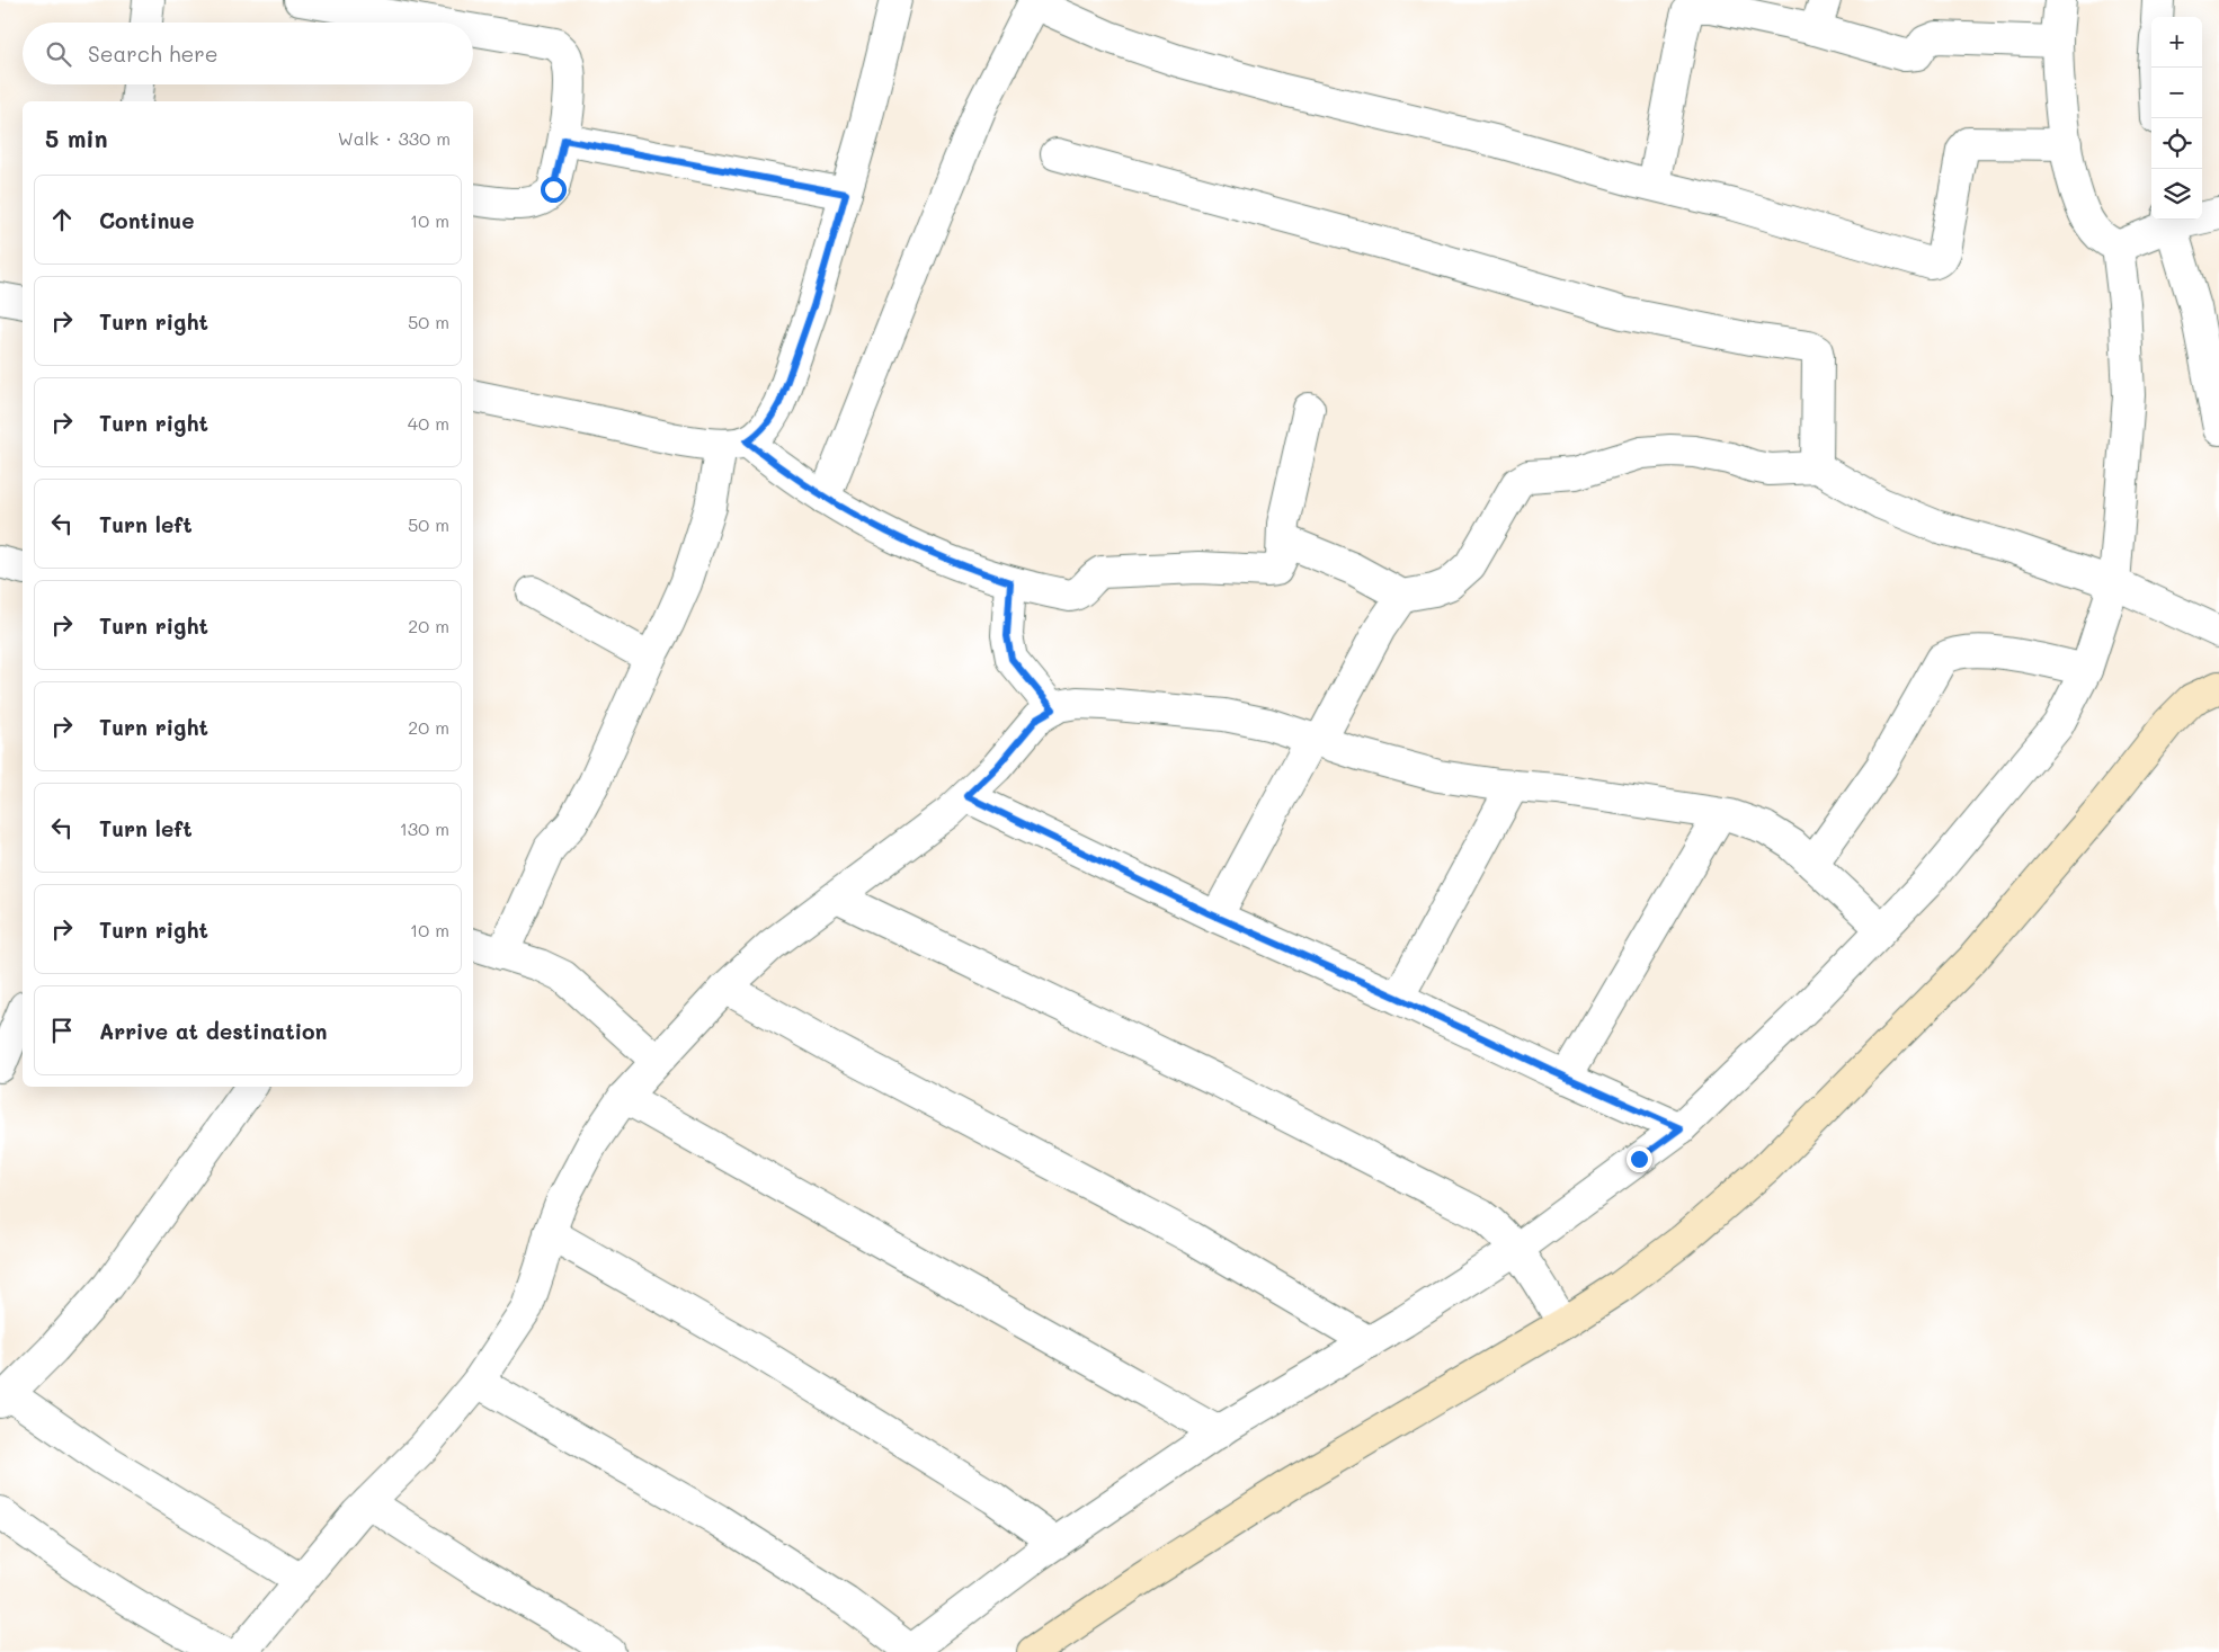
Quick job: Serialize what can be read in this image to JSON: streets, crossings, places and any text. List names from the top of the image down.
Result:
{
  "page": {
    "map_buttons": ["+", "−"],
    "search": "Search here",
    "heading": ["5 min", "Walk · 330 m"],
    "list": [
      ["Continue", "10 m"],
      ["Turn right", "50 m"],
      ["Turn right", "40 m"],
      ["Turn left", "50 m"],
      ["Turn right", "20 m"],
      ["Turn right", "20 m"],
      ["Turn left", "130 m"],
      ["Turn right", "10 m"],
      "Arrive at destination"
    ]
  }
}
